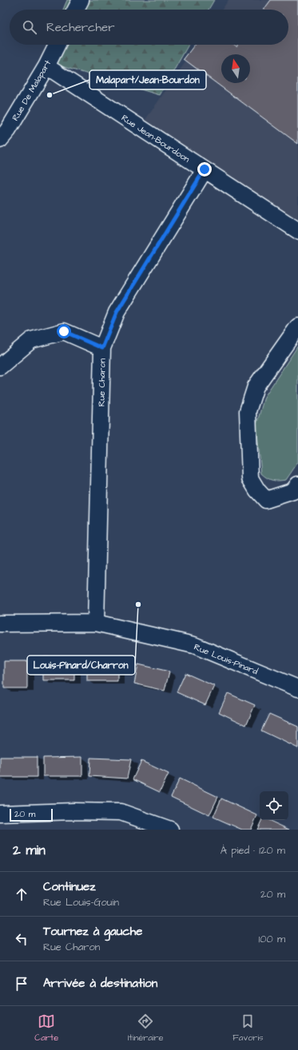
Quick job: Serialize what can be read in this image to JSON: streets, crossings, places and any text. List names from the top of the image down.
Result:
{
  "streets": {
    "street": [
      "Rue De Malapart",
      "Rue Jean-Bourdoon",
      "Rue Charon",
      "Rue Louis-Pinard"
    ]
  },
  "crossings": [
    ["Rue De Malapart", "Rue Jean-Bourdoon"],
    ["Rue Jean-Bourdoon", "Rue Charon"],
    ["Rue Charon", "Rue Louis-Pinard"]
  ],
  "places": ["Malapart/Jean-Bourdon", "Louis-Pinard/Charron"],
  "scale_bar": "20 m",
  "north": "top",
  "page": {
    "search": "Rechercher",
    "scale": "20 m",
    "heading": ["2 min", "À pied · 120 m"],
    "list": [
      ["Continuez", "Rue Louis-Gouin", "20 m"],
      ["Tournez à gauche", "Rue Charon", "100 m"],
      "Arrivée à destination"
    ],
    "nav": ["Carte", "Itinéraire", "Favoris"]
  }
}
